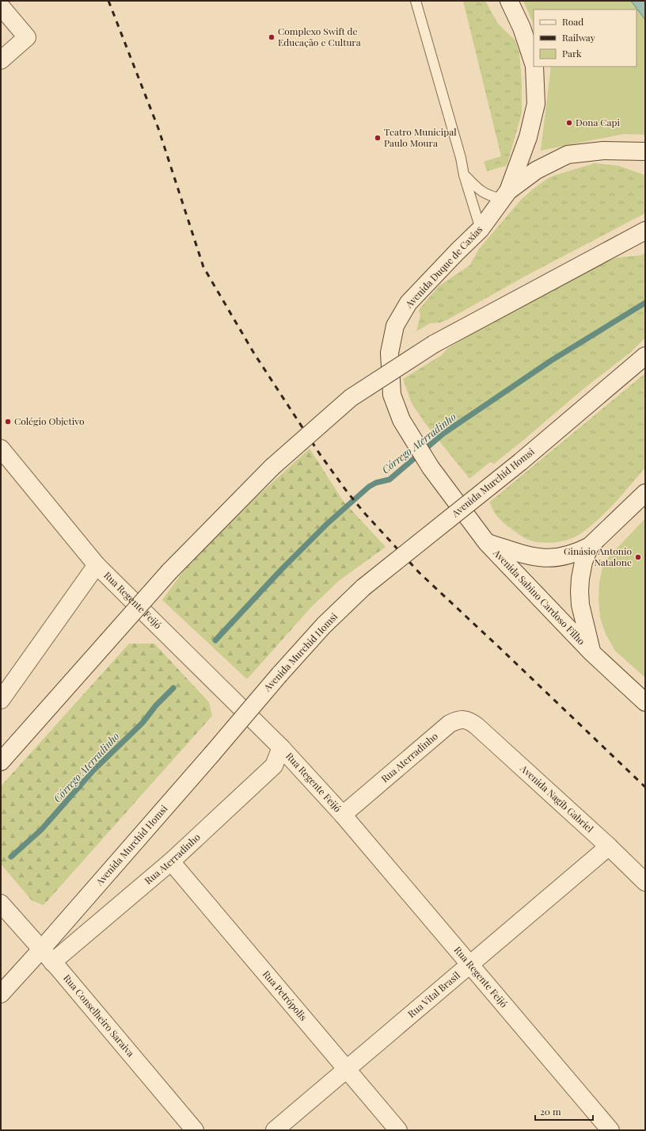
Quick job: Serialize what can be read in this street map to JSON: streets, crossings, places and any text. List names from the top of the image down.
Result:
{
  "streets": {
    "main road": [
      "Avenida Duque de Caxias",
      "Avenida Murchid Homsi",
      "Avenida Sabino Cardoso Filho",
      "Rua Regente Feijó",
      "Rua Aterradinho",
      "Avenida Nagib Gabriel",
      "Rua Vital Brasil",
      "Rua Petrópolis",
      "Rua Conselheiro Saraiva"
    ]
  },
  "crossings": [
    ["Avenida Duque de Caxias", "Avenida Sabino Cardoso Filho"],
    ["Avenida Murchid Homsi", "Rua Conselheiro Saraiva"],
    ["Rua Regente Feijó", "Rua Aterradinho"],
    ["Rua Regente Feijó", "Rua Vital Brasil"],
    ["Rua Aterradinho", "Avenida Nagib Gabriel"],
    ["Rua Aterradinho", "Rua Petrópolis"],
    ["Rua Aterradinho", "Rua Conselheiro Saraiva"],
    ["Avenida Nagib Gabriel", "Rua Vital Brasil"],
    ["Rua Vital Brasil", "Rua Petrópolis"]
  ],
  "water": ["Córrego Aterradinho"],
  "places": [
    "Complexo Swift de Educação e Cultura",
    "Dona Capi",
    "Teatro Municipal Paulo Moura",
    "Colégio Objetivo",
    "Ginásio Antonio Natalone"
  ],
  "legend": ["Road", "Railway", "Park"],
  "scale_bar": "20 m"
}
